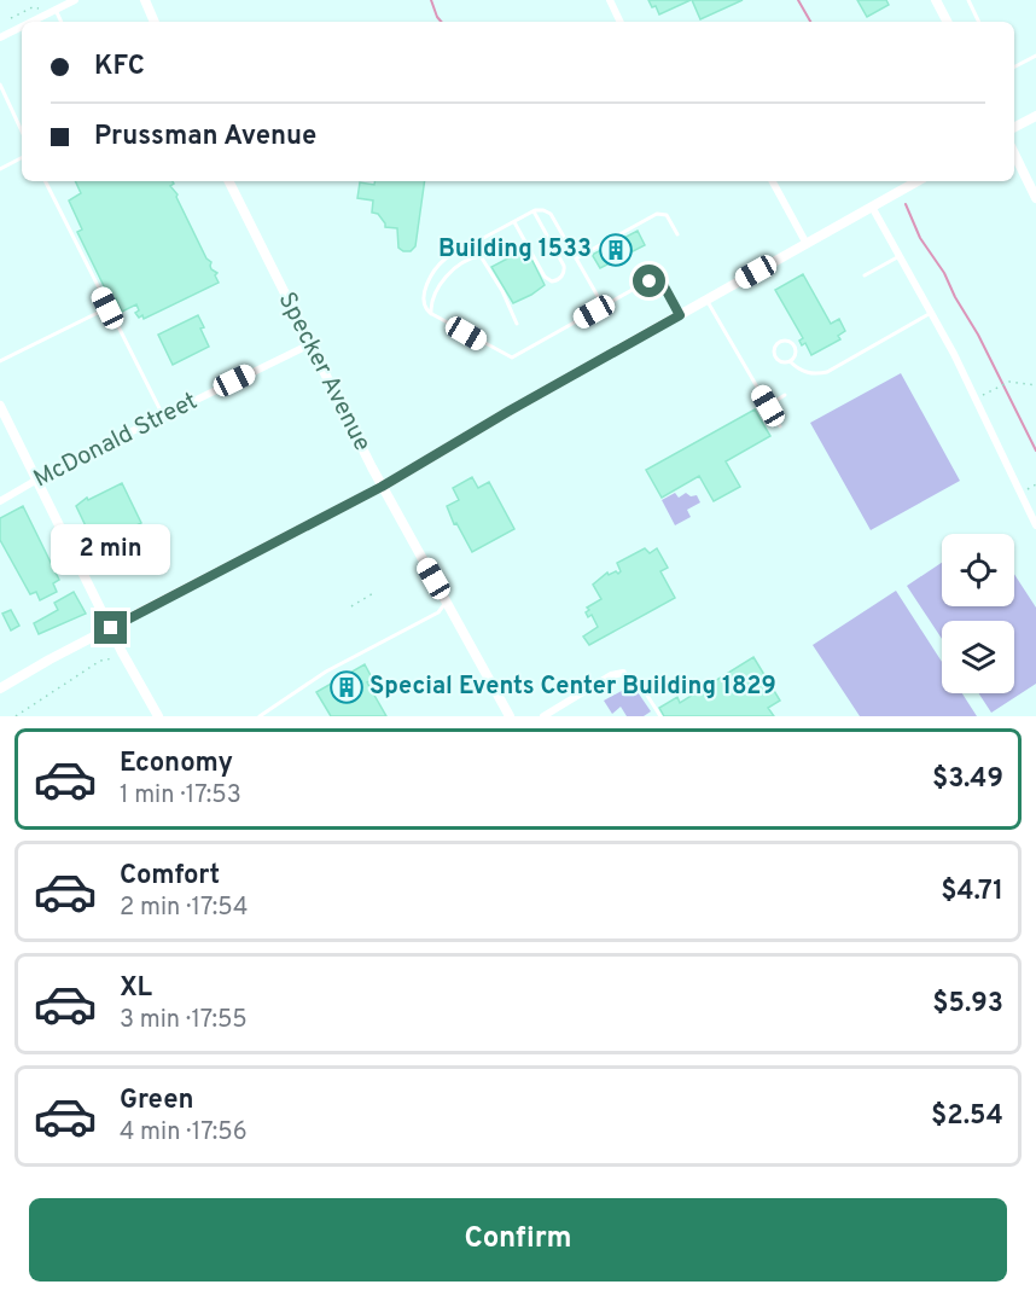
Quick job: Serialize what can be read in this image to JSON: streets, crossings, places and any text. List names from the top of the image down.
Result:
{
  "streets": {
    "street": ["Specker Avenue", "McDonald Street"]
  },
  "crossings": [
    ["Specker Avenue", "McDonald Street"]
  ],
  "places": {
    "building": ["Building 1533", "Special Events Center Building 1829"]
  },
  "page": {
    "banner": ["KFC", "Prussman Avenue"],
    "bubble": "2 min",
    "list": [
      {
        "name": "Economy",
        "note": "1 min · 17:53",
        "value": "$3.49"
      },
      {
        "name": "Comfort",
        "note": "2 min · 17:54",
        "value": "$4.71"
      },
      {
        "name": "XL",
        "note": "3 min · 17:55",
        "value": "$5.93"
      },
      {
        "name": "Green",
        "note": "4 min · 17:56",
        "value": "$2.54"
      }
    ],
    "buttons": "Confirm"
  }
}
